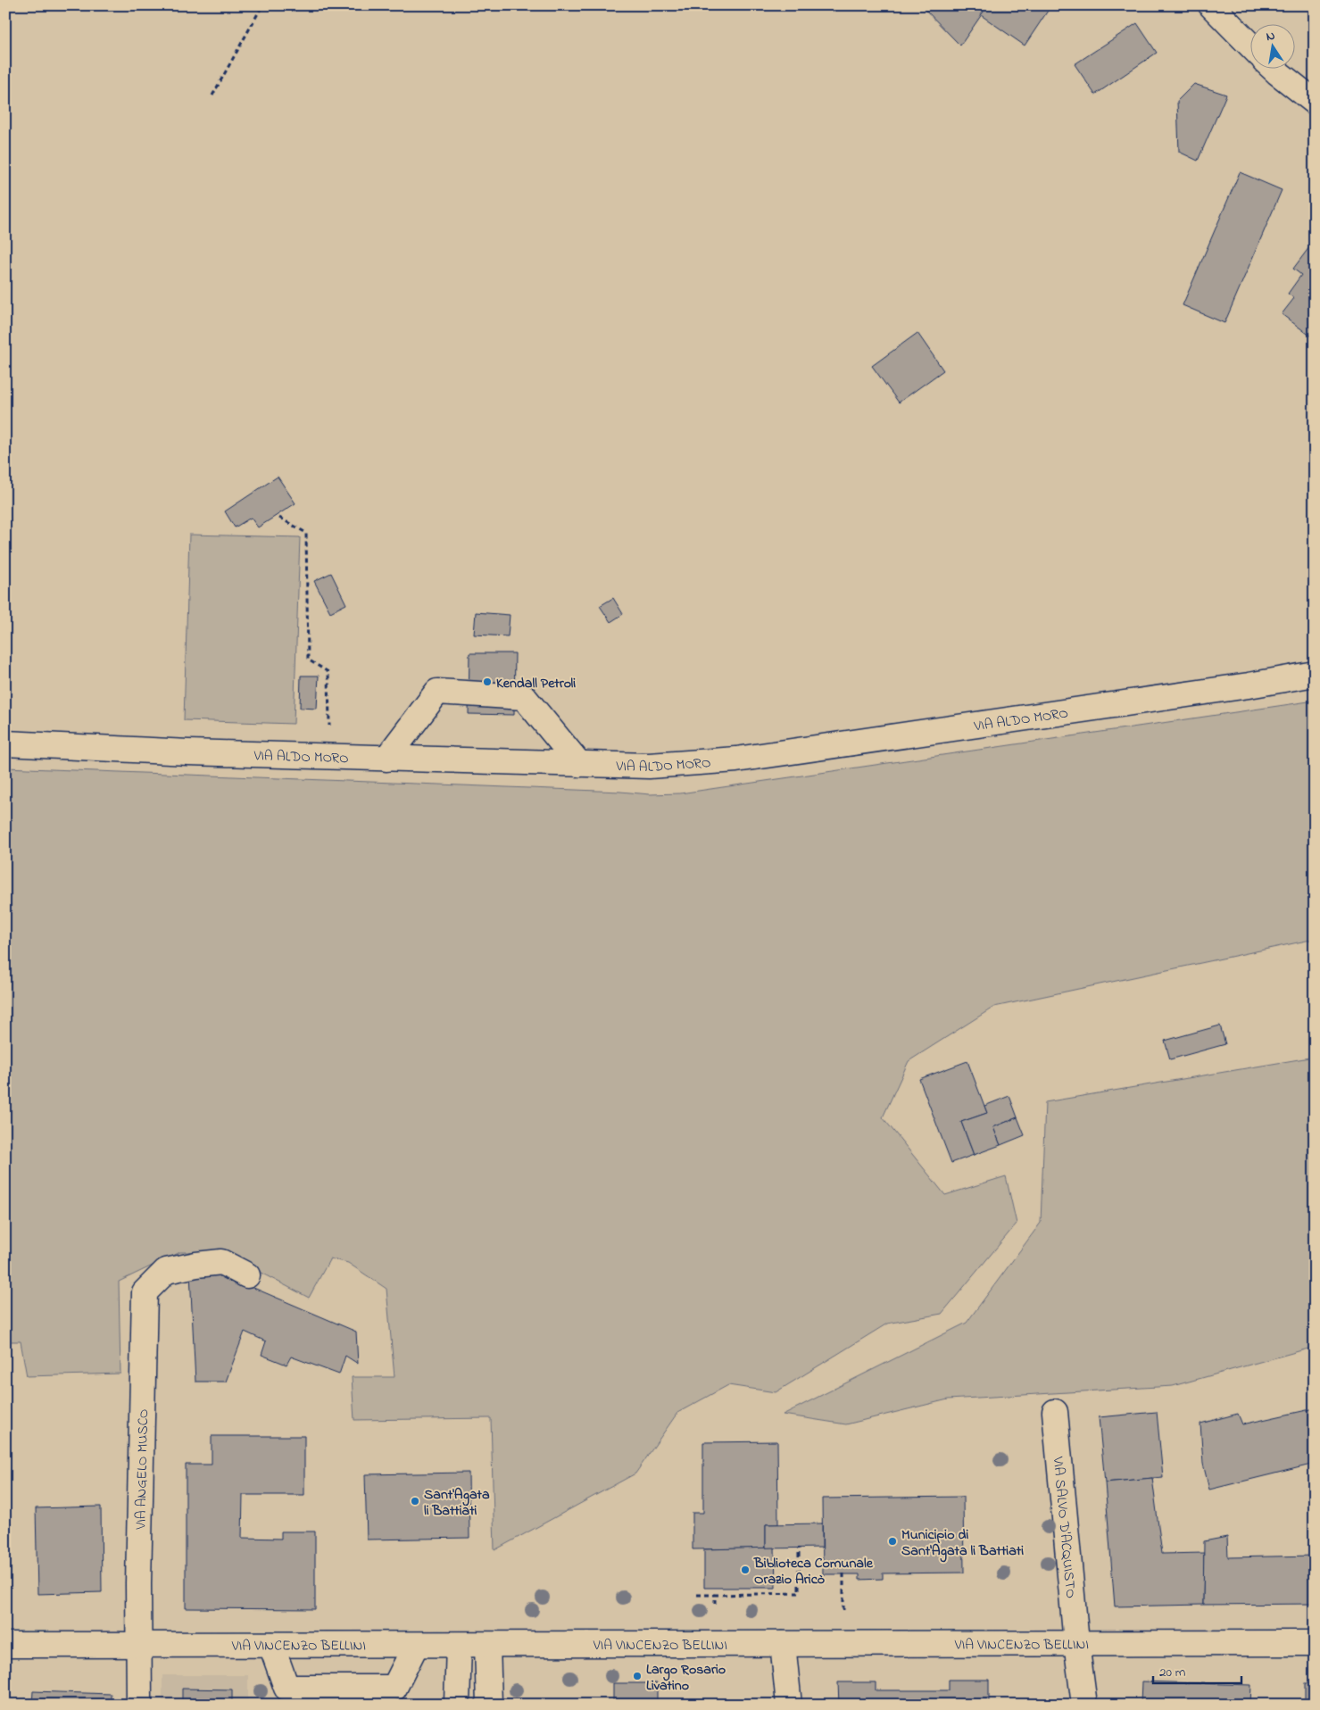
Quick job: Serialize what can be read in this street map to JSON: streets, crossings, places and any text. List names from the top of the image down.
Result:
{
  "streets": {
    "main road": [
      "VIA ALDO MORO",
      "VIA ANGELO MUSCO",
      "VIA SALVO D'ACQUISTO",
      "VIA VINCENZO BELLINI"
    ]
  },
  "crossings": [
    ["VIA ANGELO MUSCO", "VIA VINCENZO BELLINI"],
    ["VIA SALVO D'ACQUISTO", "VIA VINCENZO BELLINI"]
  ],
  "places": [
    "Kendall Petroli",
    "Sant'Agata li Battiati",
    "Municipio di Sant'Agata li Battiati",
    "Biblioteca Comunale Orazio Aricò",
    "Largo Rosario Livatino"
  ],
  "scale_bar": "20 m",
  "north": "top"
}
